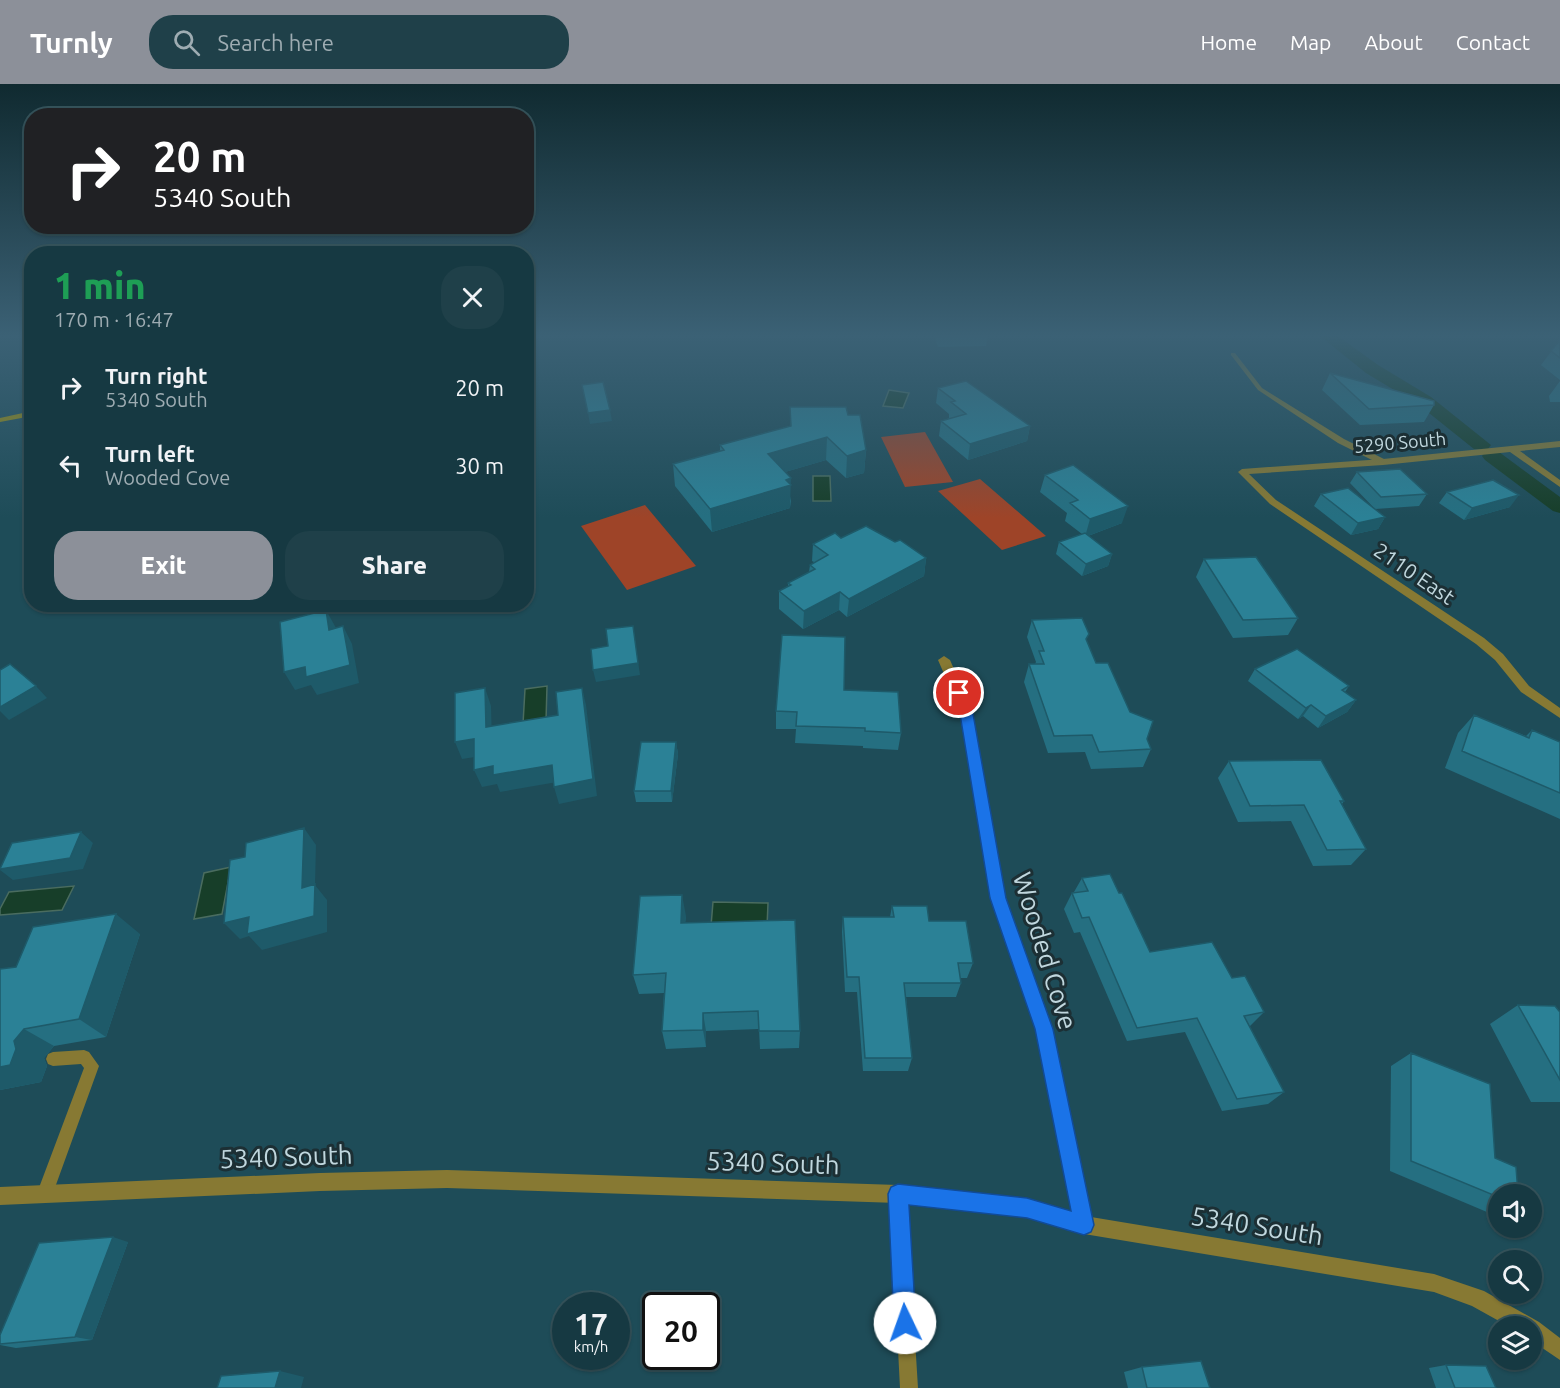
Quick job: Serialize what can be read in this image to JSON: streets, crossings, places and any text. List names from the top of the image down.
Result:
{
  "streets": {
    "street": [
      "5290 South",
      "2110 East",
      "Wooded Cove",
      "5340 South"
    ]
  },
  "crossings": [
    ["5290 South", "2110 East"],
    ["Wooded Cove", "5340 South"]
  ],
  "page": {
    "header": "Turnly",
    "search": "Search here",
    "nav": [
      "Home",
      "Map",
      "About",
      "Contact"
    ],
    "turn": ["20 m", "5340 South"],
    "heading": ["1 min", "170 m · 16:47"],
    "list": [
      {
        "name": "Turn right",
        "note": "5340 South",
        "value": "20 m"
      },
      {
        "name": "Turn left",
        "note": "Wooded Cove",
        "value": "30 m"
      }
    ],
    "buttons": ["Exit", "Share"],
    "speed": "17 km/h",
    "limit": "20"
  }
}
